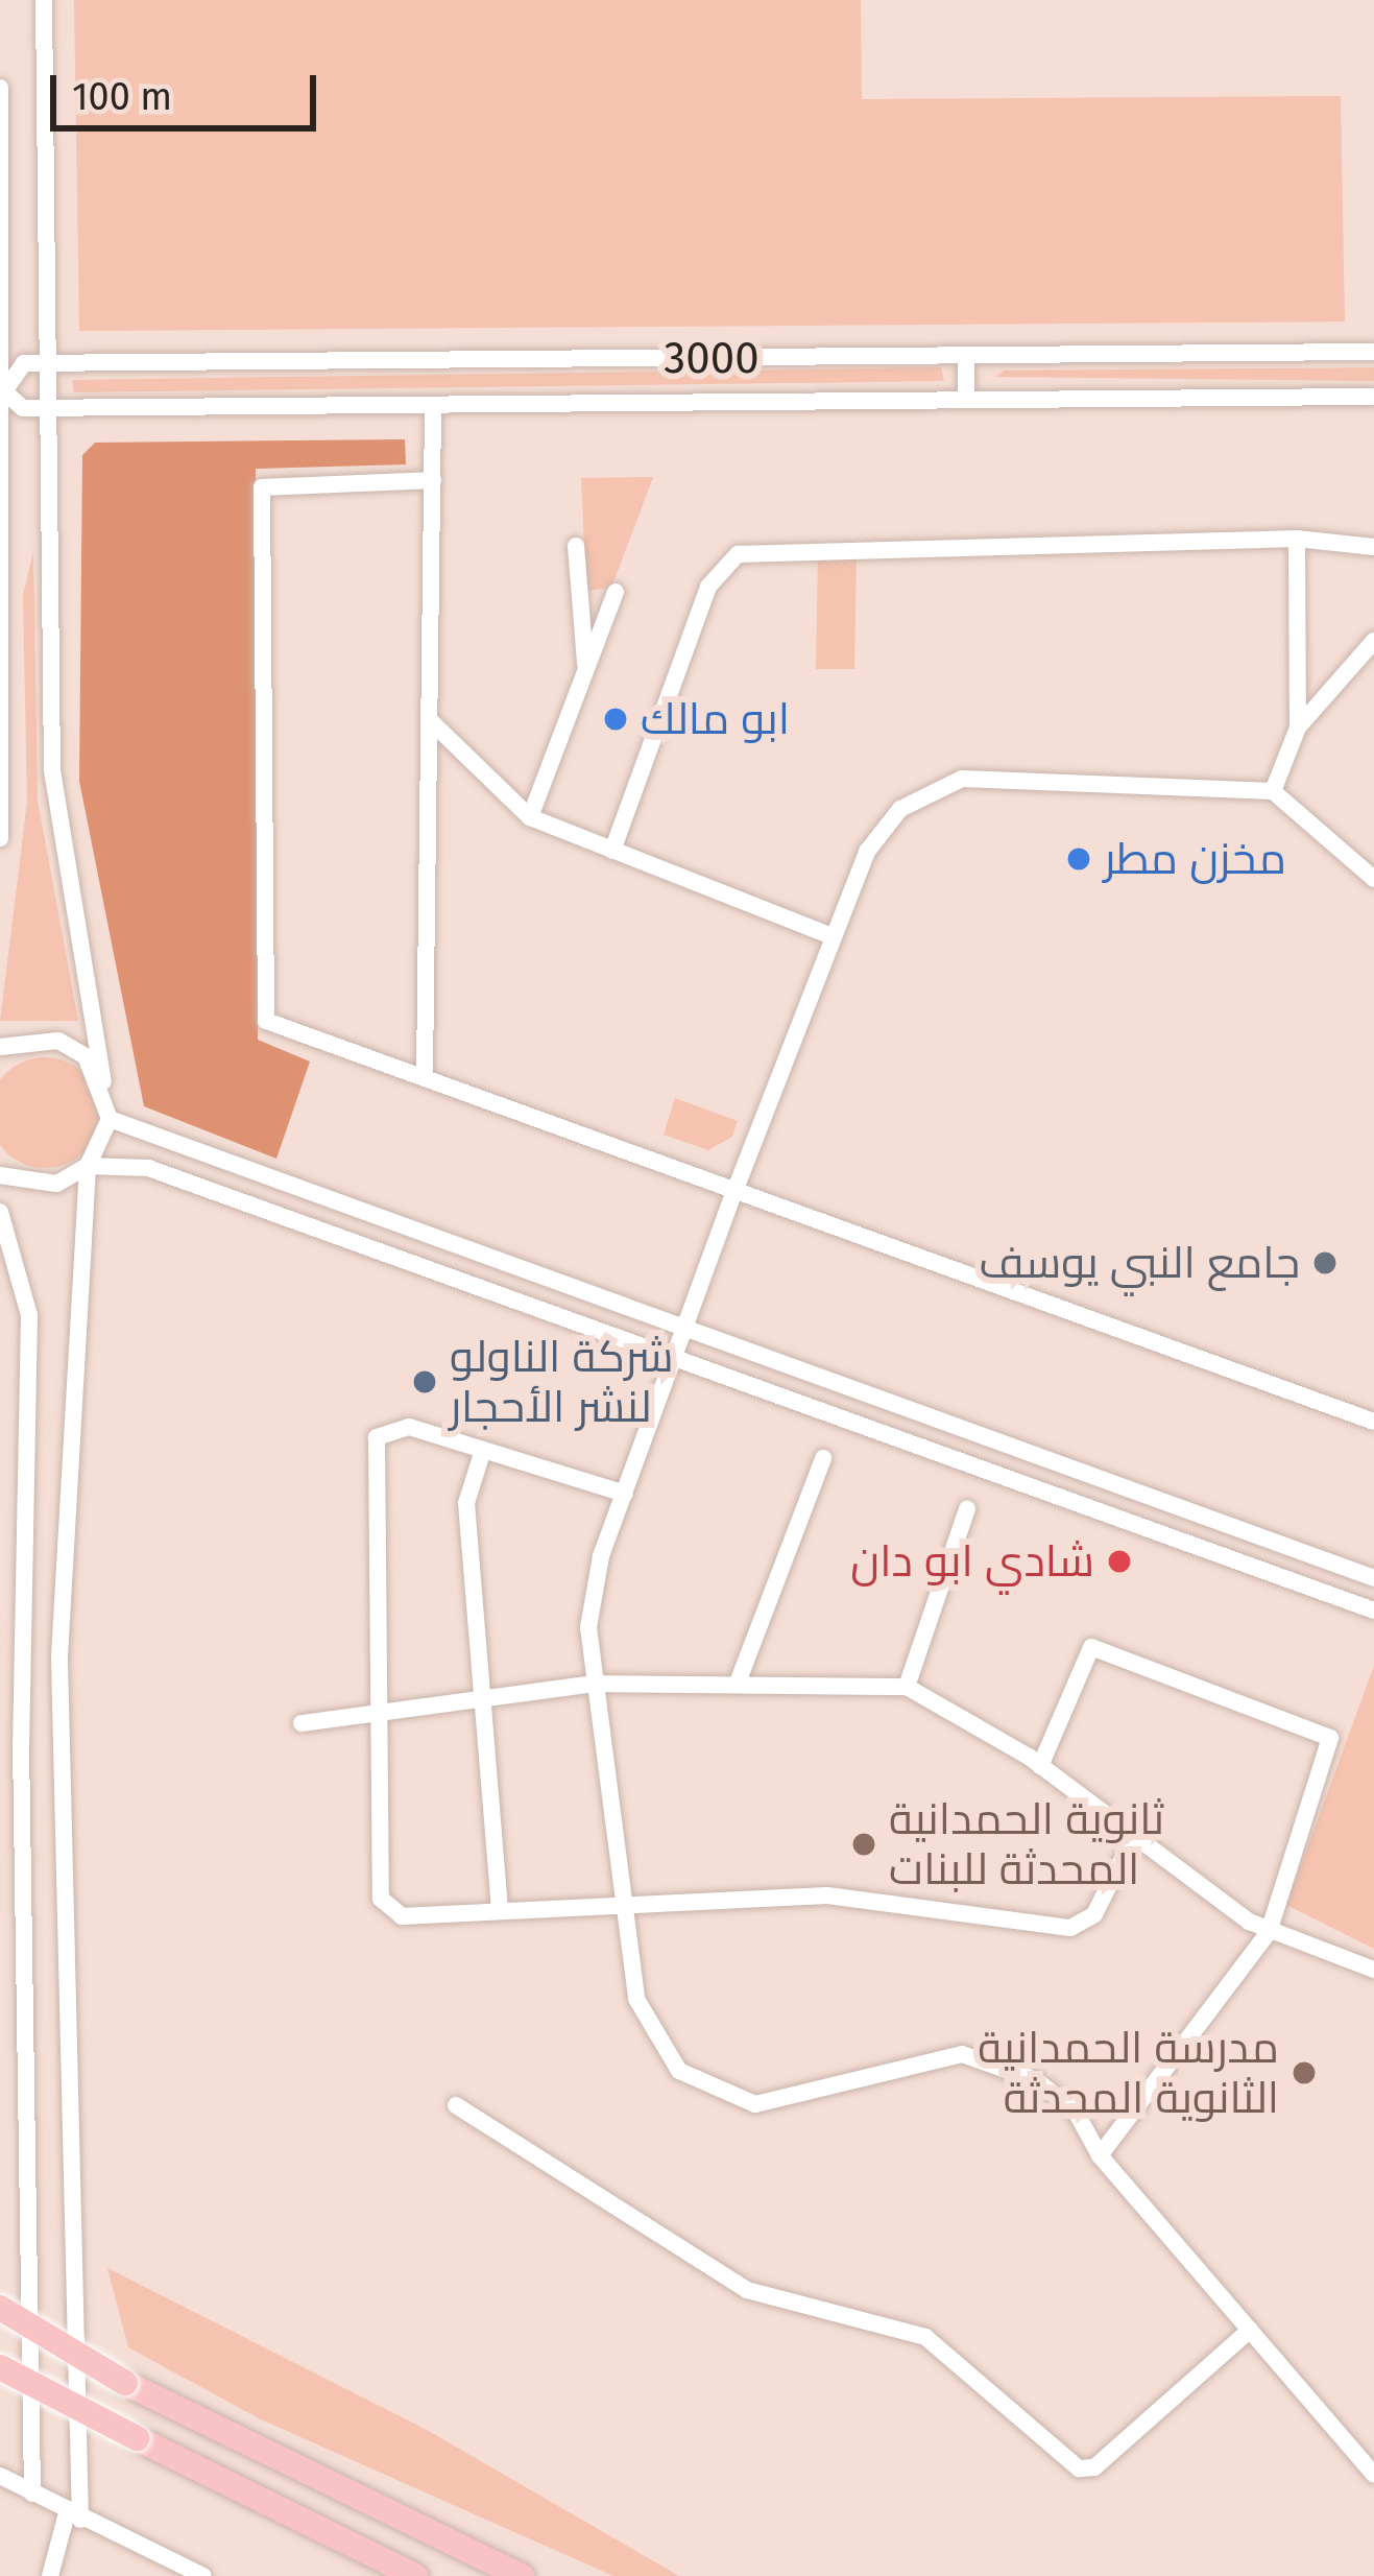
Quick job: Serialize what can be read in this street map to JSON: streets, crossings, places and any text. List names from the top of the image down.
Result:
{
  "streets": {
    "street": ["3000"]
  },
  "places": [
    "ابو مالك",
    "مخزن مطر",
    "جامع النبي يوسف",
    "شركة الناولو لنشر الأحجار",
    "شادي ابو دان",
    "ثانوية الحمدانية المحدثة للبنات",
    "مدرسة الحمدانية الثانوية المحدثة"
  ],
  "scale_bar": "100 m"
}
